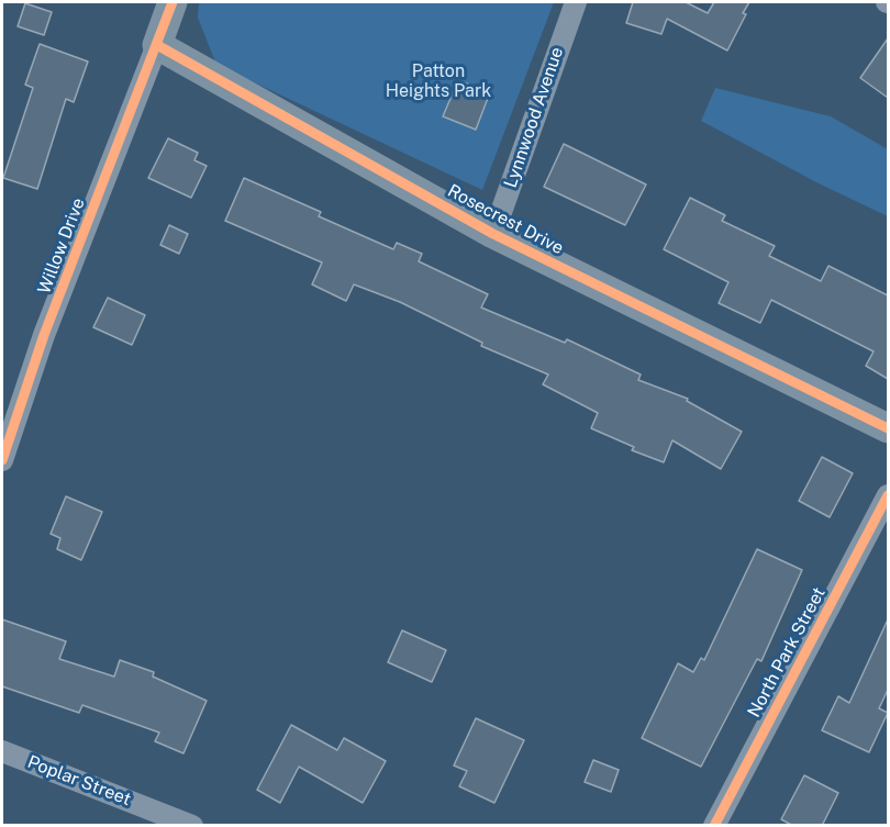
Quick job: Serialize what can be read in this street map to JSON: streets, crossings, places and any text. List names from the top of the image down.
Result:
{
  "streets": {
    "street": [
      "Lynnwood Avenue",
      "Rosecrest Drive",
      "Willow Drive",
      "North Park Street",
      "Poplar Street"
    ]
  },
  "crossings": [
    ["Lynnwood Avenue", "Rosecrest Drive"],
    ["Rosecrest Drive", "Willow Drive"]
  ],
  "parks": ["Patton Heights Park"]
}
